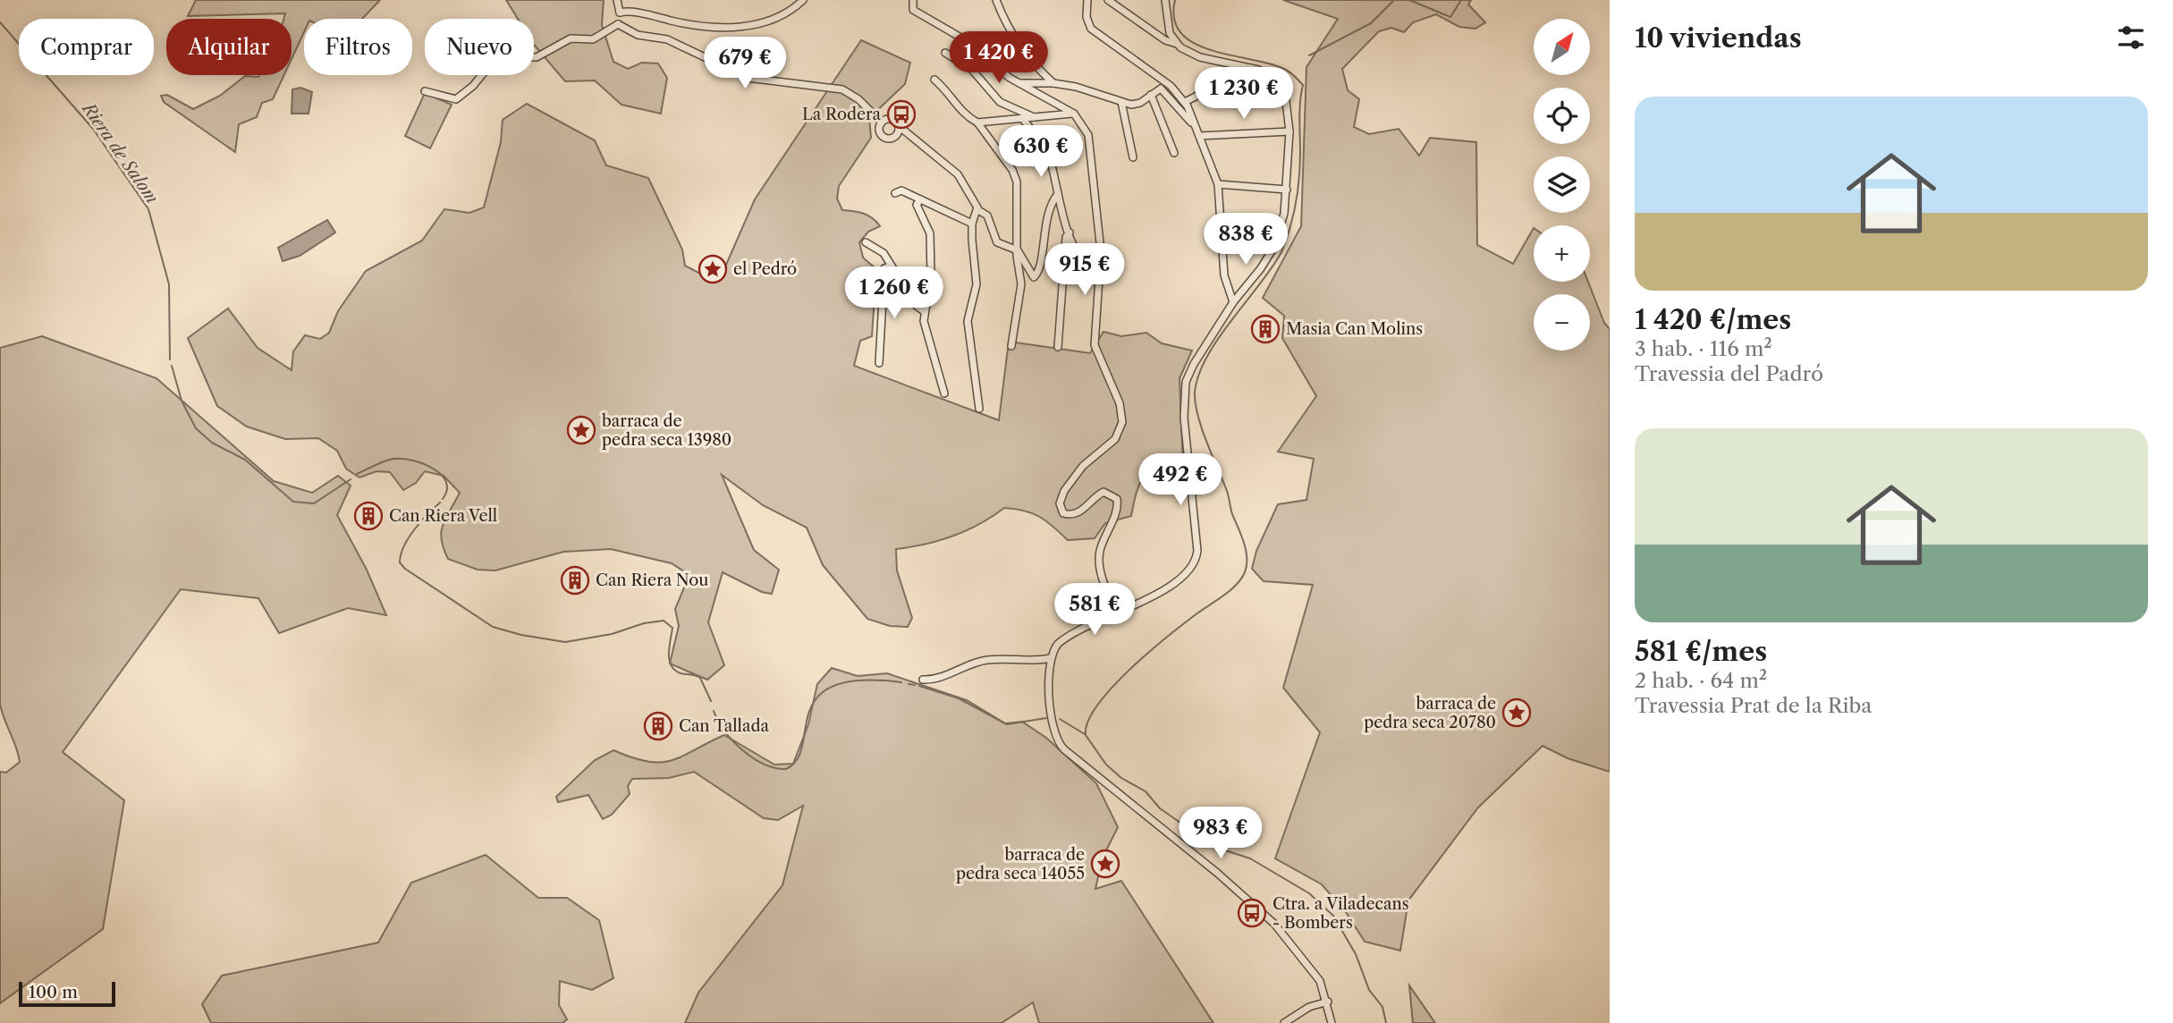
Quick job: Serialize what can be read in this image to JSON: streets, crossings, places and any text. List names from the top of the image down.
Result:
{
  "water": ["Riera de Salom"],
  "places": {
    "bus stop": ["La Rodera", "Ctra. a Viladecans - Bombers"],
    "place": [
      "el Pedró",
      "barraca de pedra seca 13980",
      "barraca de pedra seca 20780",
      "barraca de pedra seca 14055"
    ],
    "building": [
      "Masia Can Molins",
      "Can Riera Vell",
      "Can Riera Nou",
      "Can Tallada"
    ]
  },
  "scale_bar": "100 m",
  "north": "top right",
  "page": {
    "heading": "10 viviendas",
    "map_buttons": ["+", "−"],
    "chip": [
      "Comprar",
      "Alquilar",
      "Filtros",
      "Nuevo"
    ],
    "price": [
      "1 420 €",
      "679 €",
      "1 230 €",
      "630 €",
      "838 €",
      "915 €",
      "1 260 €",
      "492 €",
      "581 €",
      "983 €"
    ],
    "list": [
      {
        "name": "1 420 €/mes",
        "note": "3 hab. · 116 m² · Travessia del Padró"
      },
      {
        "name": "581 €/mes",
        "note": "2 hab. · 64 m² · Travessia Prat de la Riba"
      }
    ],
    "scale": "100 m"
  }
}
